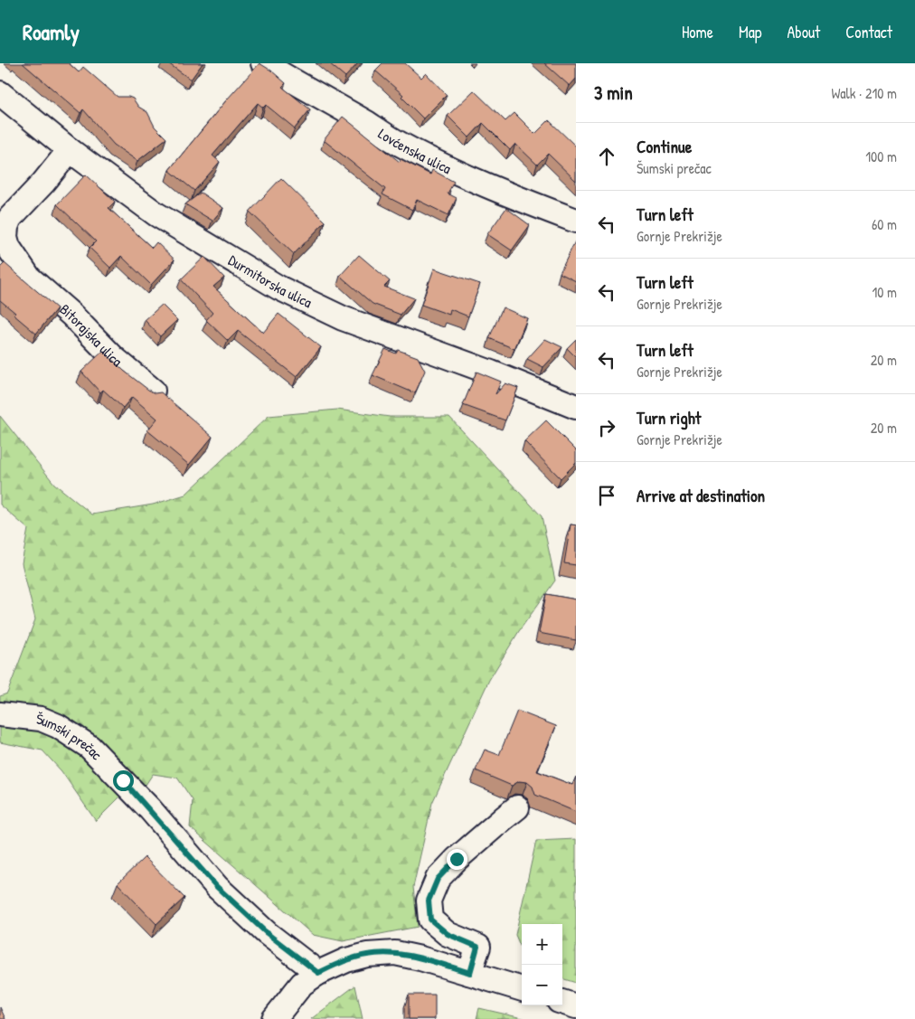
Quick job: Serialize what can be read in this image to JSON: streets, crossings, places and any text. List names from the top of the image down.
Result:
{
  "streets": {
    "street": [
      "Lovćenska ulica",
      "Durmitorska ulica",
      "Bitorajska ulica",
      "Šumski prečac"
    ]
  },
  "crossings": [
    ["Durmitorska ulica", "Bitorajska ulica"]
  ],
  "page": {
    "header": "Roamly",
    "nav": [
      "Home",
      "Map",
      "About",
      "Contact"
    ],
    "heading": ["3 min", "Walk · 210 m"],
    "list": [
      ["Continue", "Šumski prečac", "100 m"],
      ["Turn left", "Gornje Prekrižje", "60 m"],
      ["Turn left", "Gornje Prekrižje", "10 m"],
      ["Turn left", "Gornje Prekrižje", "20 m"],
      ["Turn right", "Gornje Prekrižje", "20 m"],
      "Arrive at destination"
    ],
    "map_buttons": ["+", "−"]
  }
}
